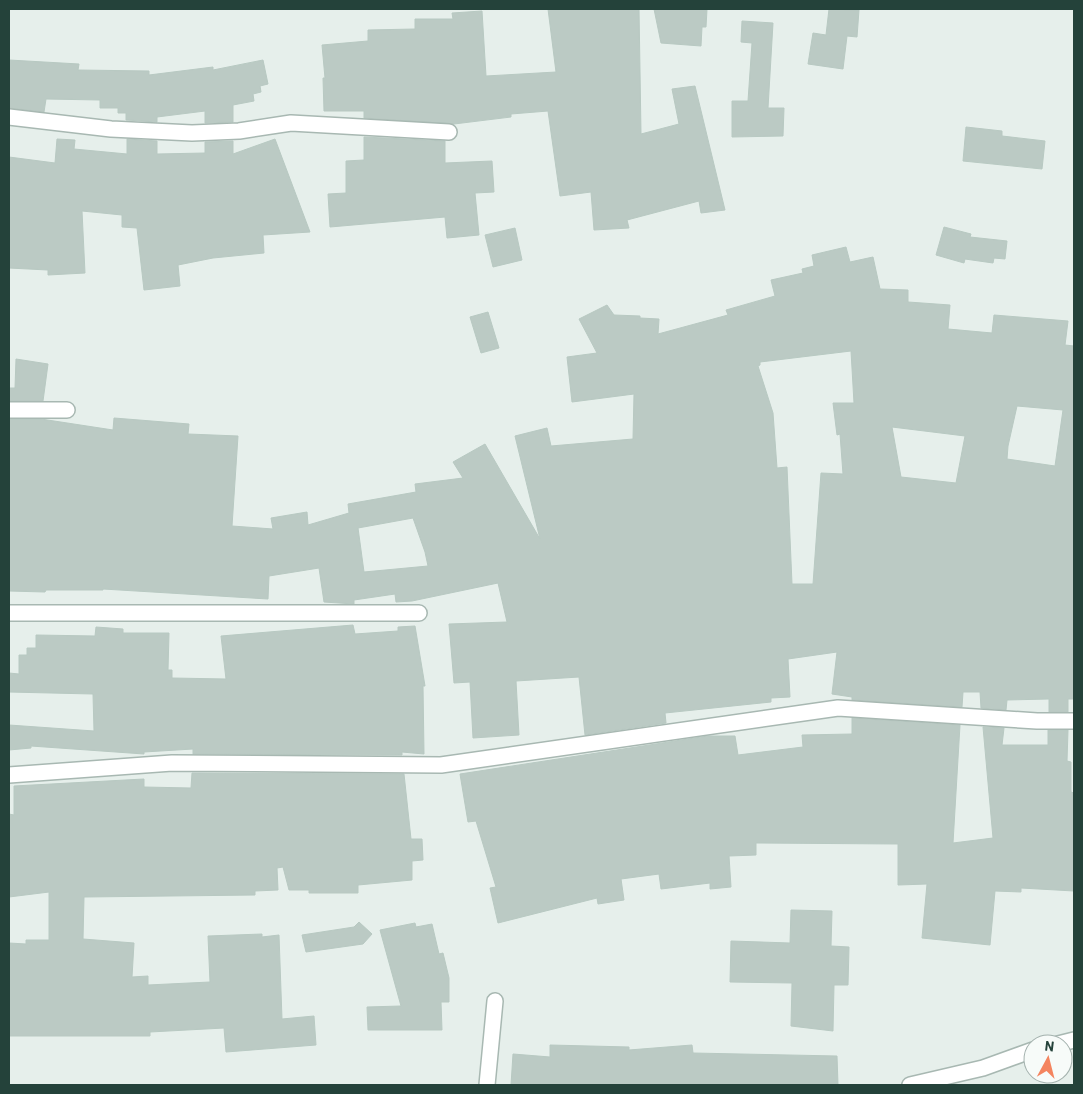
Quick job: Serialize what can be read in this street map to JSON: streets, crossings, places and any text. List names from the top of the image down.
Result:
{
  "north": "top"
}
